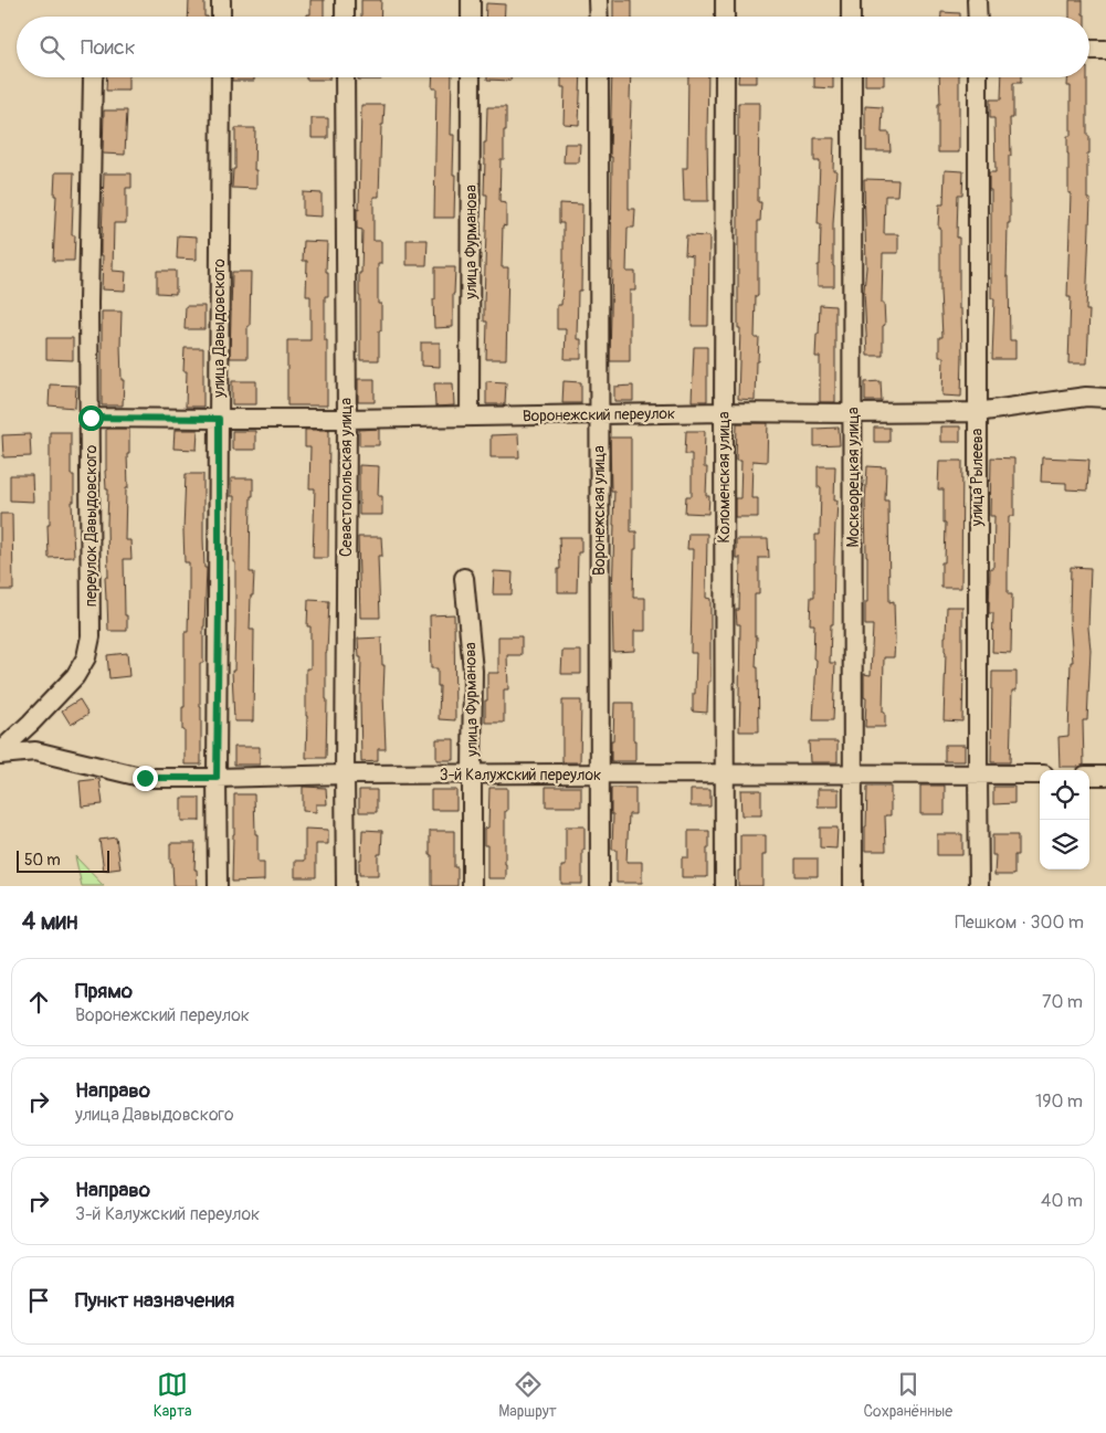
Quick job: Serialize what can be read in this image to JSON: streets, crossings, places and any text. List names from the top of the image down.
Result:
{
  "streets": {
    "street": [
      "улица Фурманова",
      "улица Давыдовского",
      "Воронежский переулок",
      "Севастопольская улица",
      "Коломенская улица",
      "Москворецкая улица",
      "улица Рылеева",
      "Воронежская улица",
      "переулок Давыдовского",
      "3-й Калужский переулок"
    ]
  },
  "crossings": [
    ["улица Фурманова", "Воронежский переулок"],
    ["улица Фурманова", "3-й Калужский переулок"],
    ["улица Давыдовского", "Воронежский переулок"],
    ["улица Давыдовского", "3-й Калужский переулок"],
    ["Воронежский переулок", "Севастопольская улица"],
    ["Воронежский переулок", "Коломенская улица"],
    ["Воронежский переулок", "Москворецкая улица"],
    ["Воронежский переулок", "улица Рылеева"],
    ["Воронежский переулок", "Воронежская улица"],
    ["Воронежский переулок", "переулок Давыдовского"],
    ["Севастопольская улица", "3-й Калужский переулок"],
    ["Коломенская улица", "3-й Калужский переулок"],
    ["Москворецкая улица", "3-й Калужский переулок"],
    ["улица Рылеева", "3-й Калужский переулок"],
    ["Воронежская улица", "3-й Калужский переулок"],
    ["переулок Давыдовского", "3-й Калужский переулок"]
  ],
  "scale_bar": "50 m",
  "page": {
    "search": "Поиск",
    "scale": "50 m",
    "heading": ["4 мин", "Пешком · 300 m"],
    "list": [
      ["Прямо", "Воронежский переулок", "70 m"],
      ["Направо", "улица Давыдовского", "190 m"],
      ["Направо", "3-й Калужский переулок", "40 m"],
      "Пункт назначения"
    ],
    "nav": ["Карта", "Маршрут", "Сохранённые"]
  }
}
